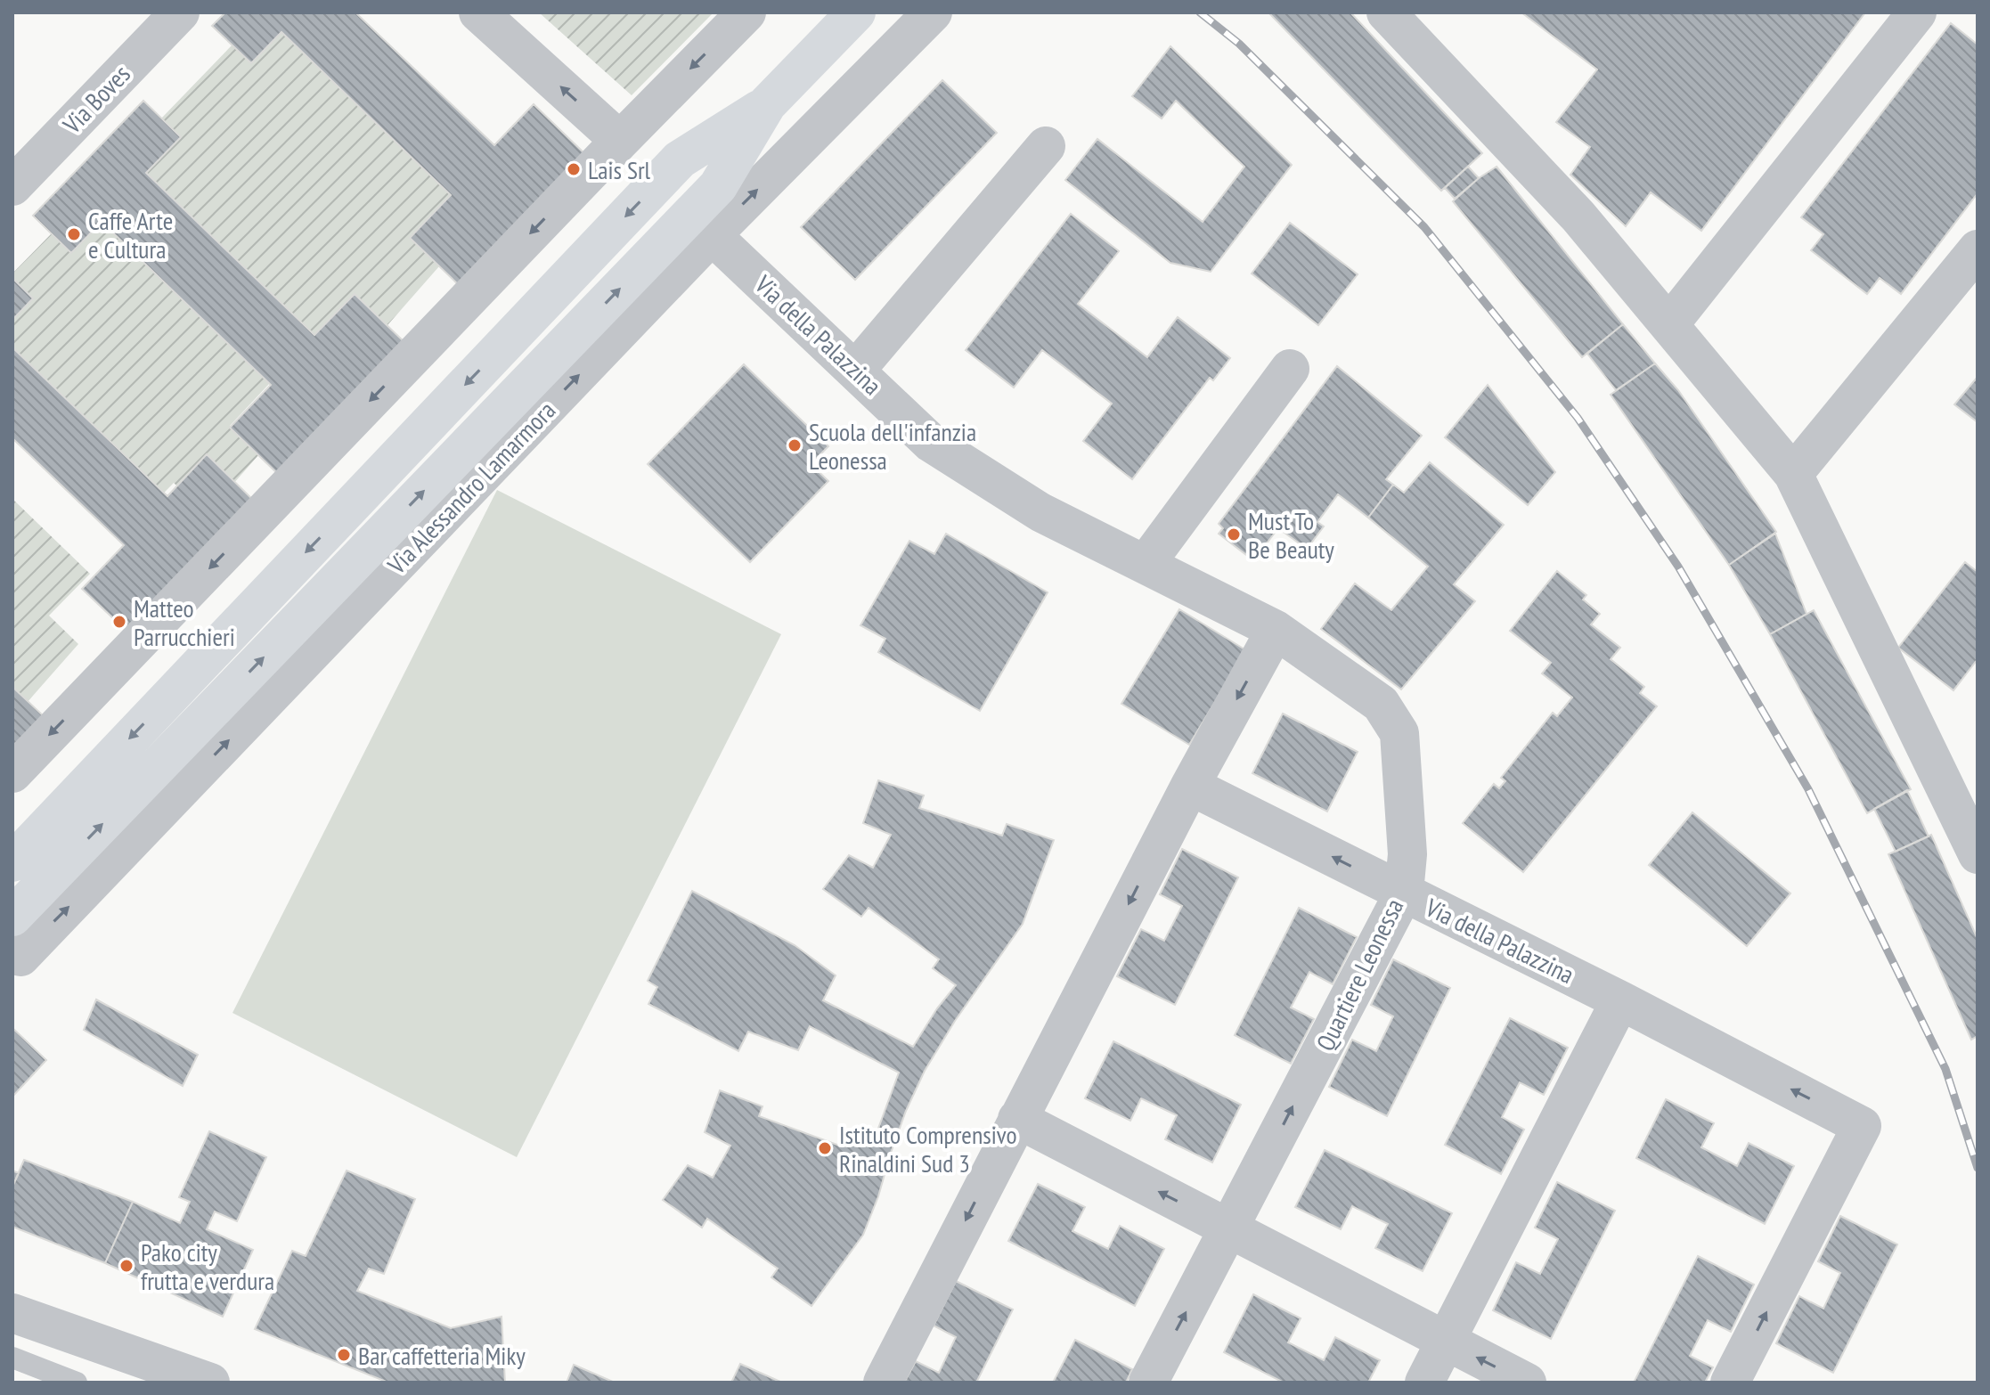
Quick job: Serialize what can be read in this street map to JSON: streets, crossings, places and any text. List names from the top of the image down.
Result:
{
  "streets": {
    "main road": ["Via Alessandro Lamarmora"],
    "street": ["Via Boves", "Via della Palazzina", "Quartiere Leonessa"]
  },
  "crossings": [
    ["Via della Palazzina", "Via Alessandro Lamarmora"],
    ["Via della Palazzina", "Quartiere Leonessa"]
  ],
  "places": [
    "Lais Srl",
    "Caffe Arte e Cultura",
    "Scuola dell'infanzia Leonessa",
    "Must To Be Beauty",
    "Matteo Parrucchieri",
    "Istituto Comprensivo Rinaldini Sud 3",
    "Pako city frutta e verdura",
    "Bar caffetteria Miky"
  ]
}
